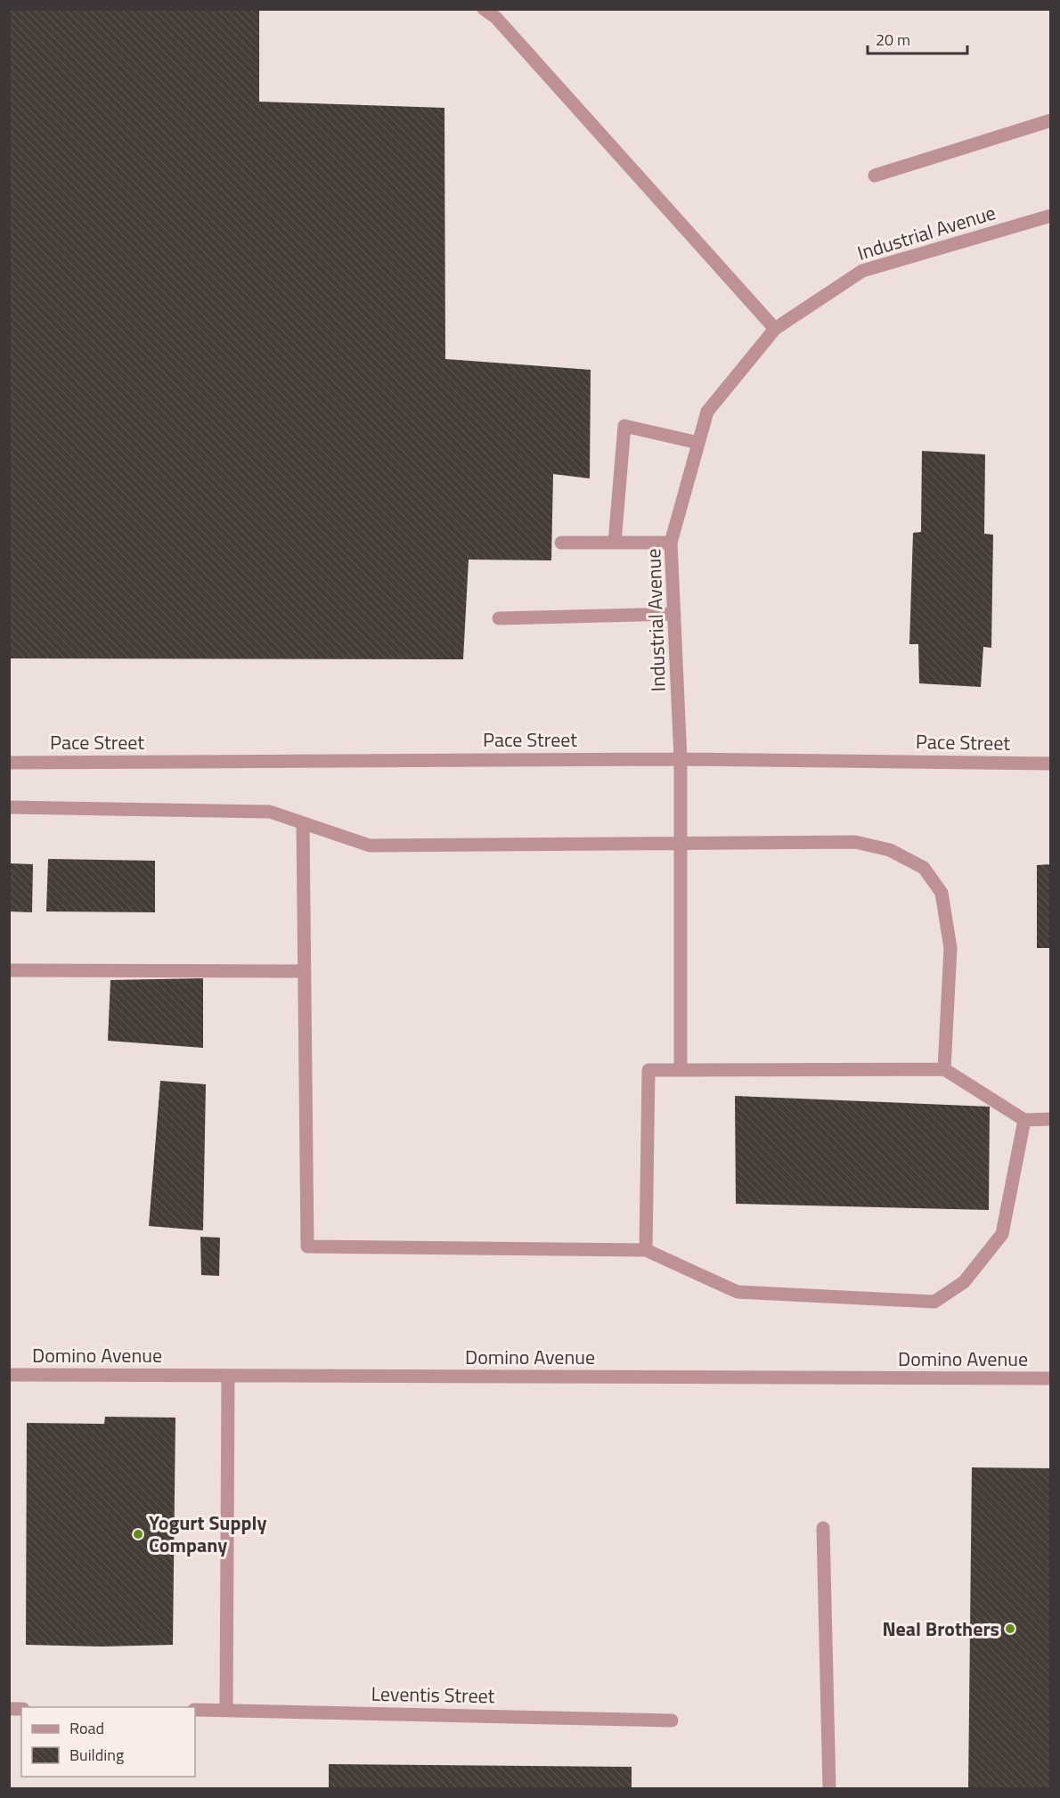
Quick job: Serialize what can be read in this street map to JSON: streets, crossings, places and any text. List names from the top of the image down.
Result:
{
  "streets": {
    "street": [
      "Industrial Avenue",
      "Pace Street",
      "Domino Avenue",
      "Leventis Street"
    ]
  },
  "crossings": [
    ["Industrial Avenue", "Pace Street"]
  ],
  "places": ["Yogurt Supply Company", "Neal Brothers"],
  "legend": ["Road", "Building"],
  "scale_bar": "20 m"
}
